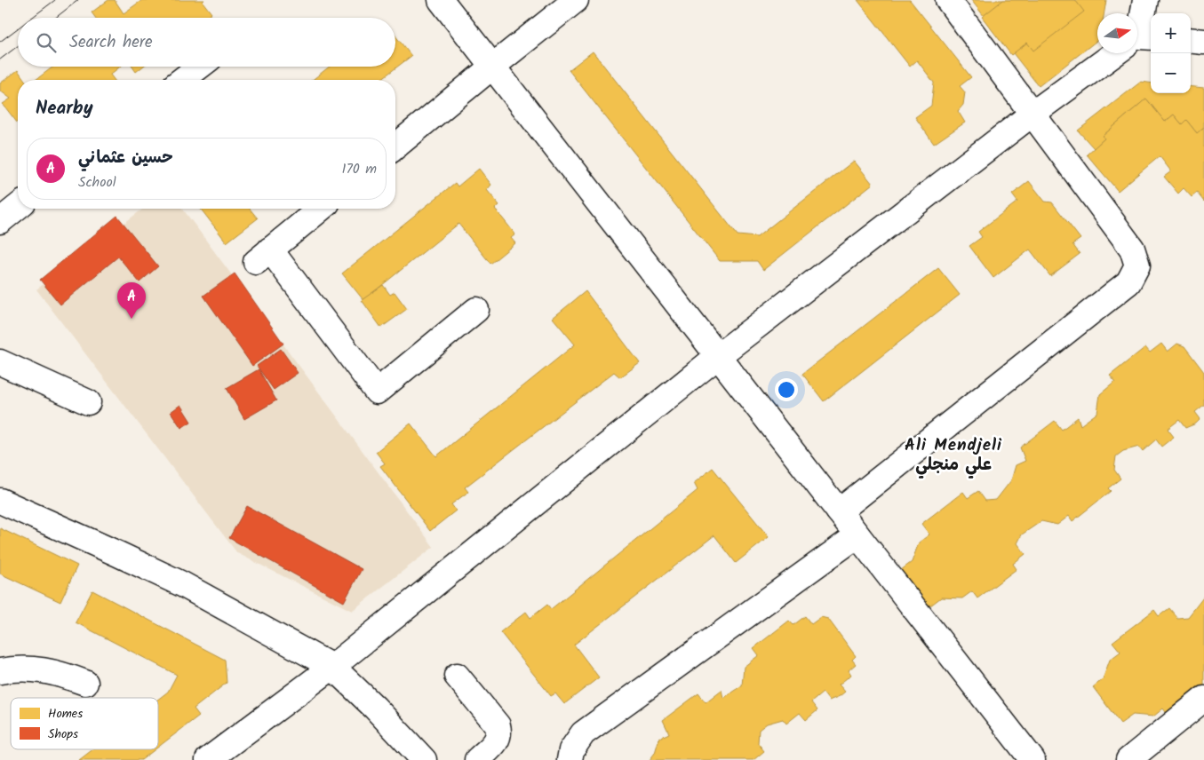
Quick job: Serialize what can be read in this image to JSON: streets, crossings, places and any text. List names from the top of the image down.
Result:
{
  "districts": ["Ali Mendjeli علي منجلي"],
  "legend": ["Homes", "Shops"],
  "north": "right",
  "page": {
    "map_buttons": ["+", "−"],
    "search": "Search here",
    "heading": "Nearby",
    "list": [
      {
        "mark": "A",
        "name": "حسين عثماني",
        "note": "School",
        "value": "170 m"
      }
    ],
    "pins": "A"
  }
}
